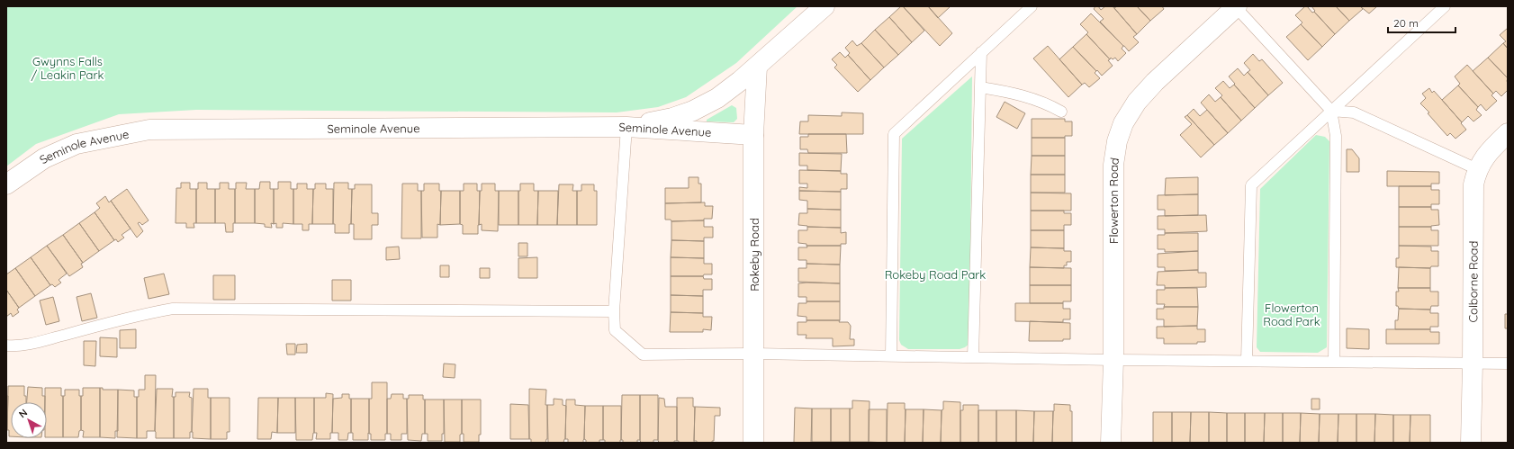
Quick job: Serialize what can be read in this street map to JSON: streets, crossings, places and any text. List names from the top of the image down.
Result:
{
  "streets": {
    "street": [
      "Seminole Avenue",
      "Flowerton Road",
      "Rokeby Road",
      "Colborne Road"
    ]
  },
  "crossings": [
    ["Seminole Avenue", "Rokeby Road"]
  ],
  "parks": ["Gwynns Falls / Leakin Park", "Rokeby Road Park", "Flowerton Road Park"],
  "scale_bar": "20 m",
  "north": "top left"
}
